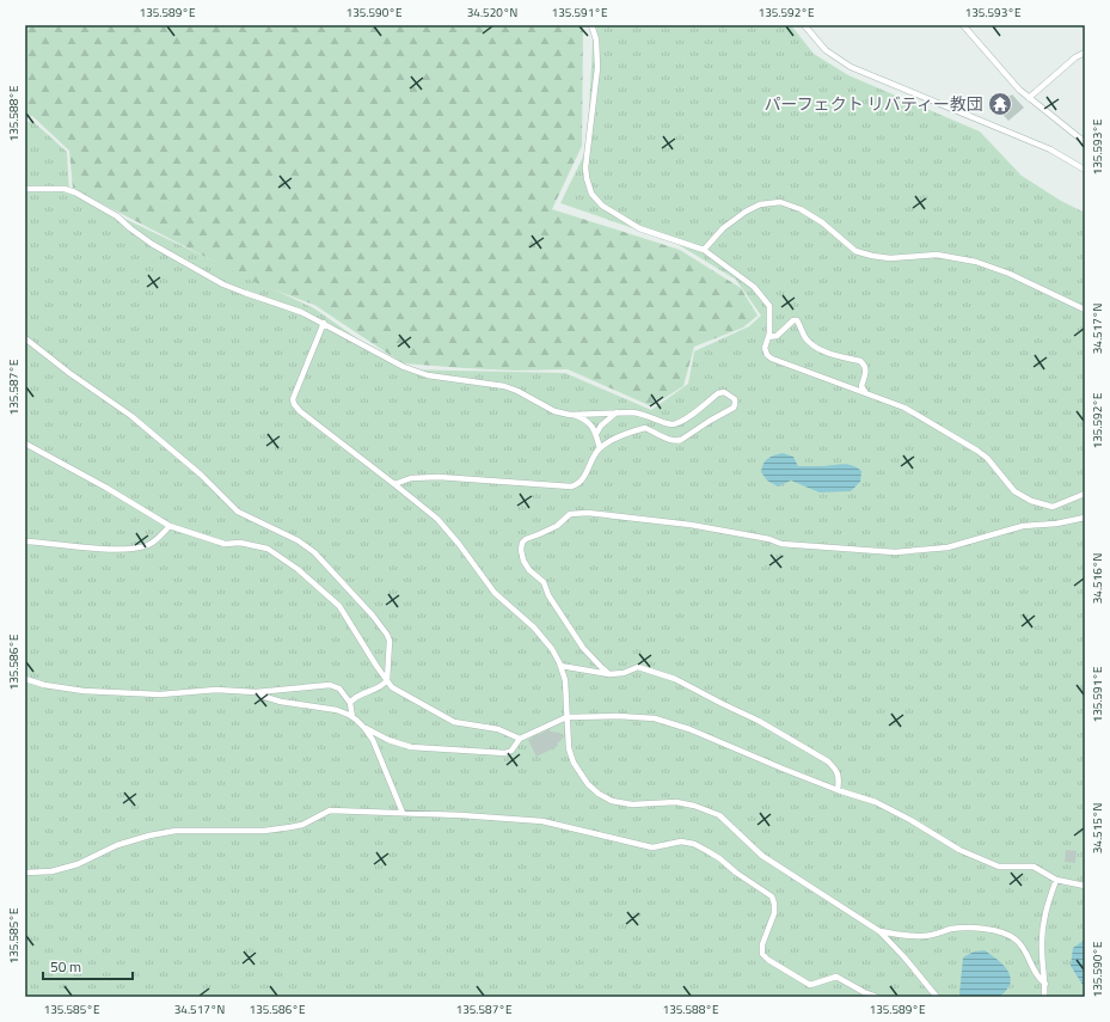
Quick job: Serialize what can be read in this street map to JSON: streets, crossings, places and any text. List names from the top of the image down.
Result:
{
  "places": {
    "temple": ["パーフェクト リバティー教団"]
  },
  "scale_bar": "50 m",
  "coordinates": [
    "135.589°E",
    "135.590°E",
    "34.520°N",
    "135.591°E",
    "135.592°E",
    "135.593°E",
    "135.588°E",
    "34.517°N",
    "135.587°E",
    "34.516°N",
    "135.586°E",
    "34.515°N",
    "135.585°E"
  ]
}
